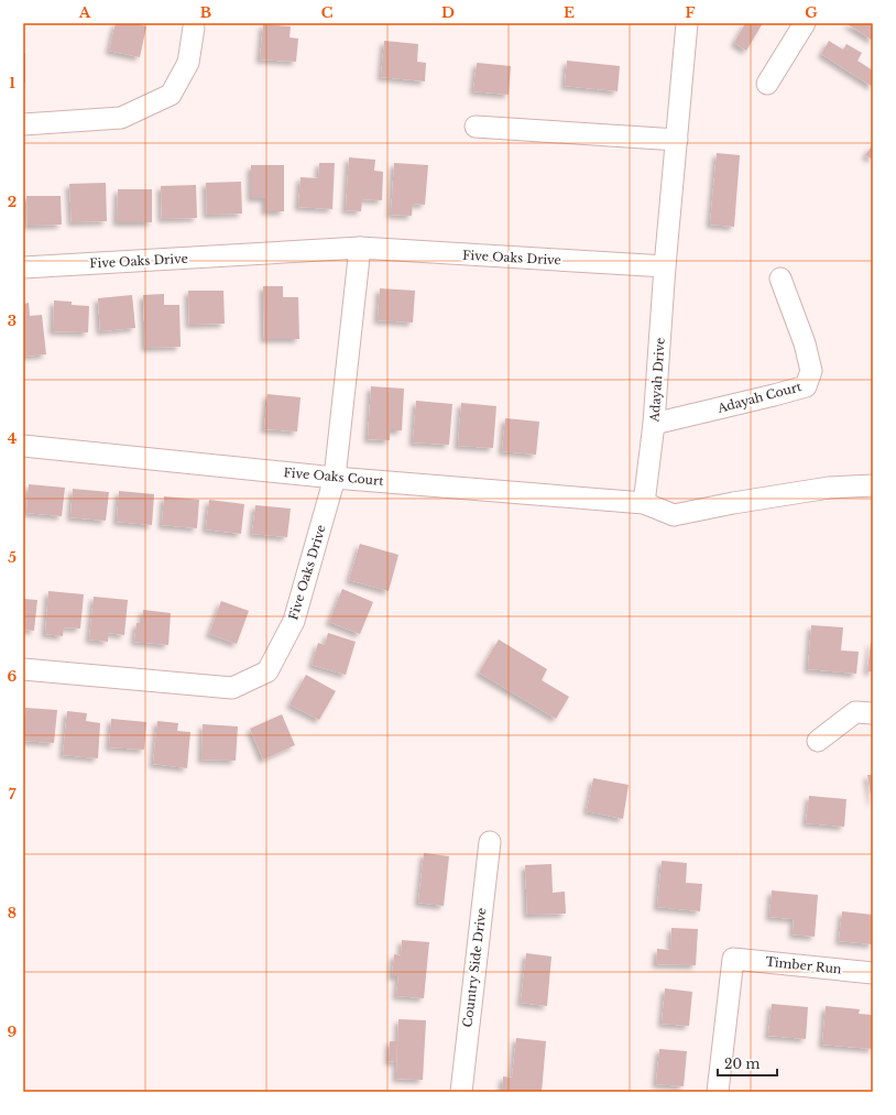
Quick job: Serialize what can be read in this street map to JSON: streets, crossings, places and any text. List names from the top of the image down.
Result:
{
  "streets": {
    "street": [
      "Five Oaks Drive",
      "Adayah Drive",
      "Adayah Court",
      "Five Oaks Court",
      "Timber Run",
      "Country Side Drive"
    ]
  },
  "crossings": [
    ["Five Oaks Drive", "Adayah Drive"],
    ["Five Oaks Drive", "Five Oaks Court"],
    ["Adayah Drive", "Adayah Court"],
    ["Adayah Drive", "Five Oaks Court"]
  ],
  "scale_bar": "20 m",
  "grid": {
    "columns": [
      "A",
      "B",
      "C",
      "D",
      "E",
      "F",
      "G"
    ],
    "rows": [
      "1",
      "2",
      "3",
      "4",
      "5",
      "6",
      "7",
      "8",
      "9"
    ]
  }
}
